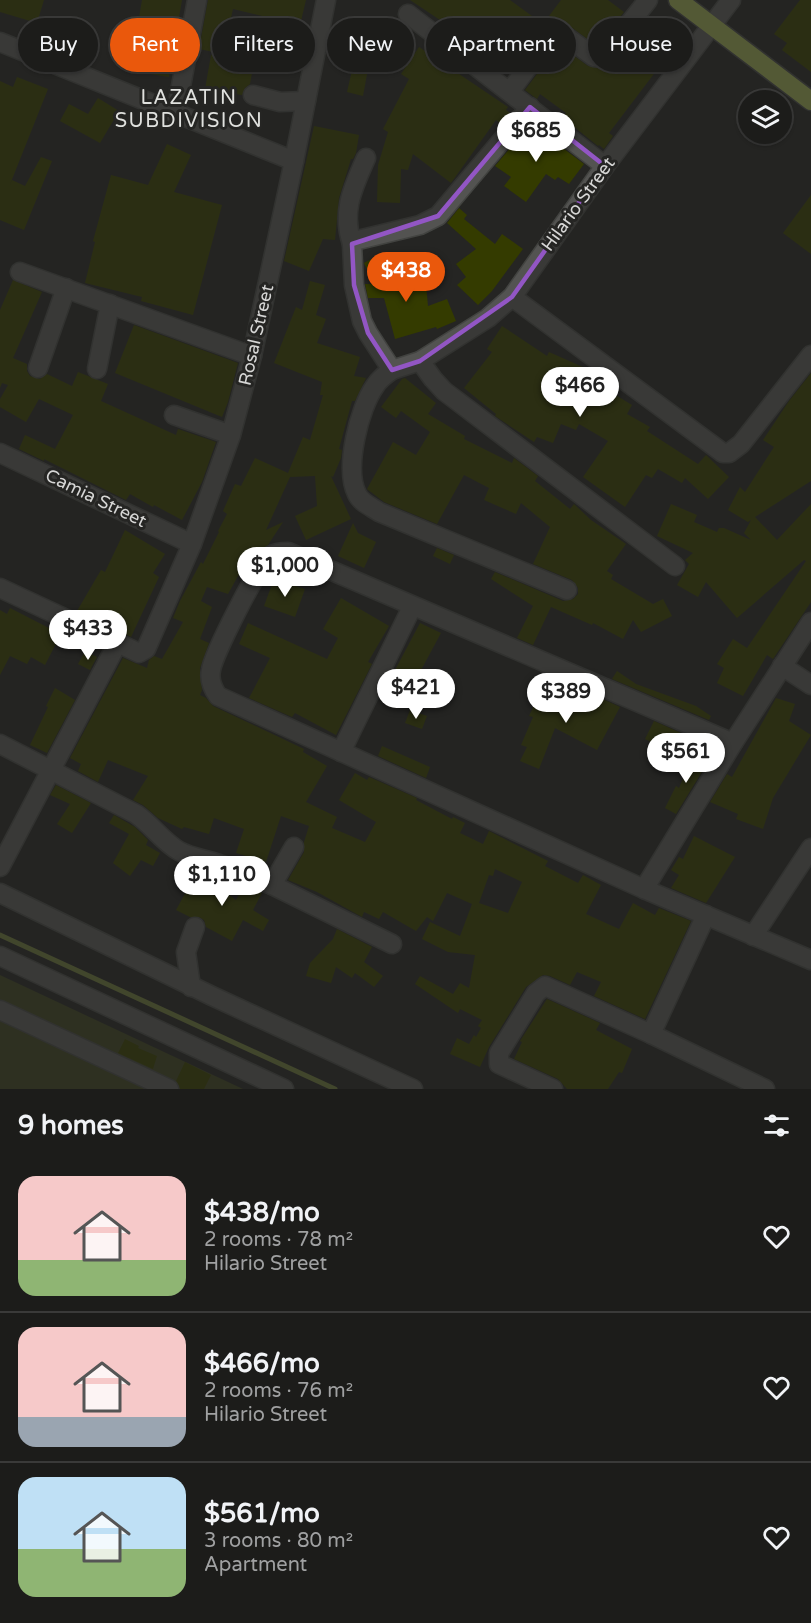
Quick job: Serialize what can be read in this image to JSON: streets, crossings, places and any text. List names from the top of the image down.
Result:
{
  "streets": {
    "street": ["Hilario Street", "Rosal Street", "Camia Street"]
  },
  "crossings": [
    ["Rosal Street", "Camia Street"]
  ],
  "districts": ["LAZATIN SUBDIVISION"],
  "page": {
    "chip": [
      "Buy",
      "Rent",
      "Filters",
      "New",
      "Apartment",
      "House"
    ],
    "price": [
      "$685",
      "$438",
      "$466",
      "$1,000",
      "$433",
      "$421",
      "$389",
      "$561",
      "$1,110"
    ],
    "heading": "9 homes",
    "list": [
      {
        "name": "$438/mo",
        "note": "2 rooms · 78 m² · Hilario Street"
      },
      {
        "name": "$466/mo",
        "note": "2 rooms · 76 m² · Hilario Street"
      },
      {
        "name": "$561/mo",
        "note": "3 rooms · 80 m² · Apartment"
      }
    ]
  }
}
